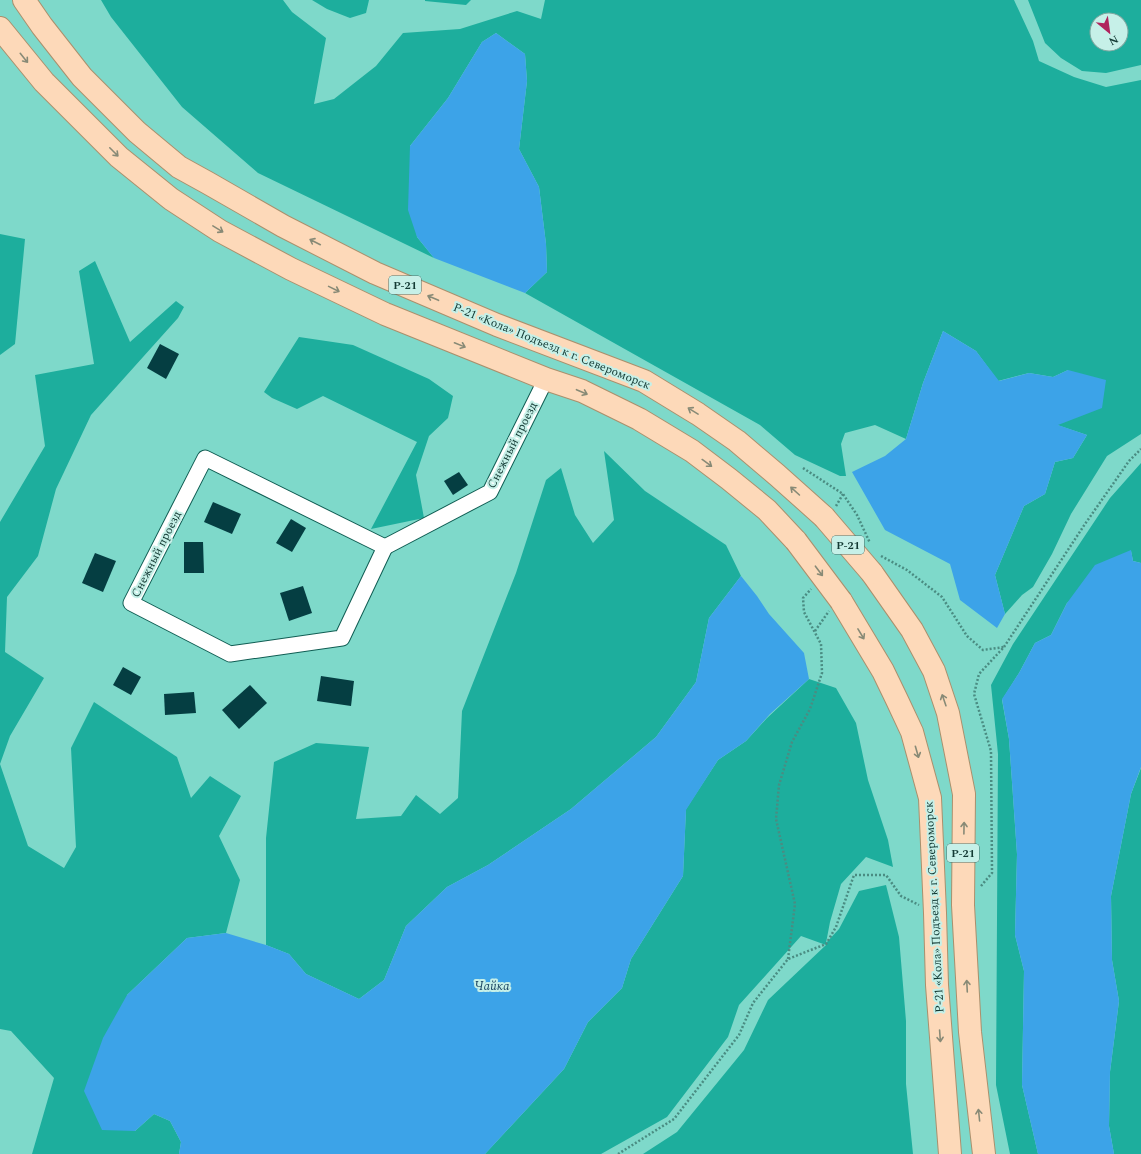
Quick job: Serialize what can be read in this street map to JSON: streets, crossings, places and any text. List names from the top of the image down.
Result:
{
  "streets": {
    "main road": ["Р-21", "Р-21 «Кола» Подъезд к г. Североморск"],
    "street": ["Снежный проезд"]
  },
  "crossings": [
    ["Р-21", "Р-21 «Кола» Подъезд к г. Североморск"],
    ["Р-21", "Снежный проезд"],
    ["Р-21 «Кола» Подъезд к г. Североморск", "Снежный проезд"]
  ],
  "water": ["Чайка"],
  "north": "bottom right"
}
